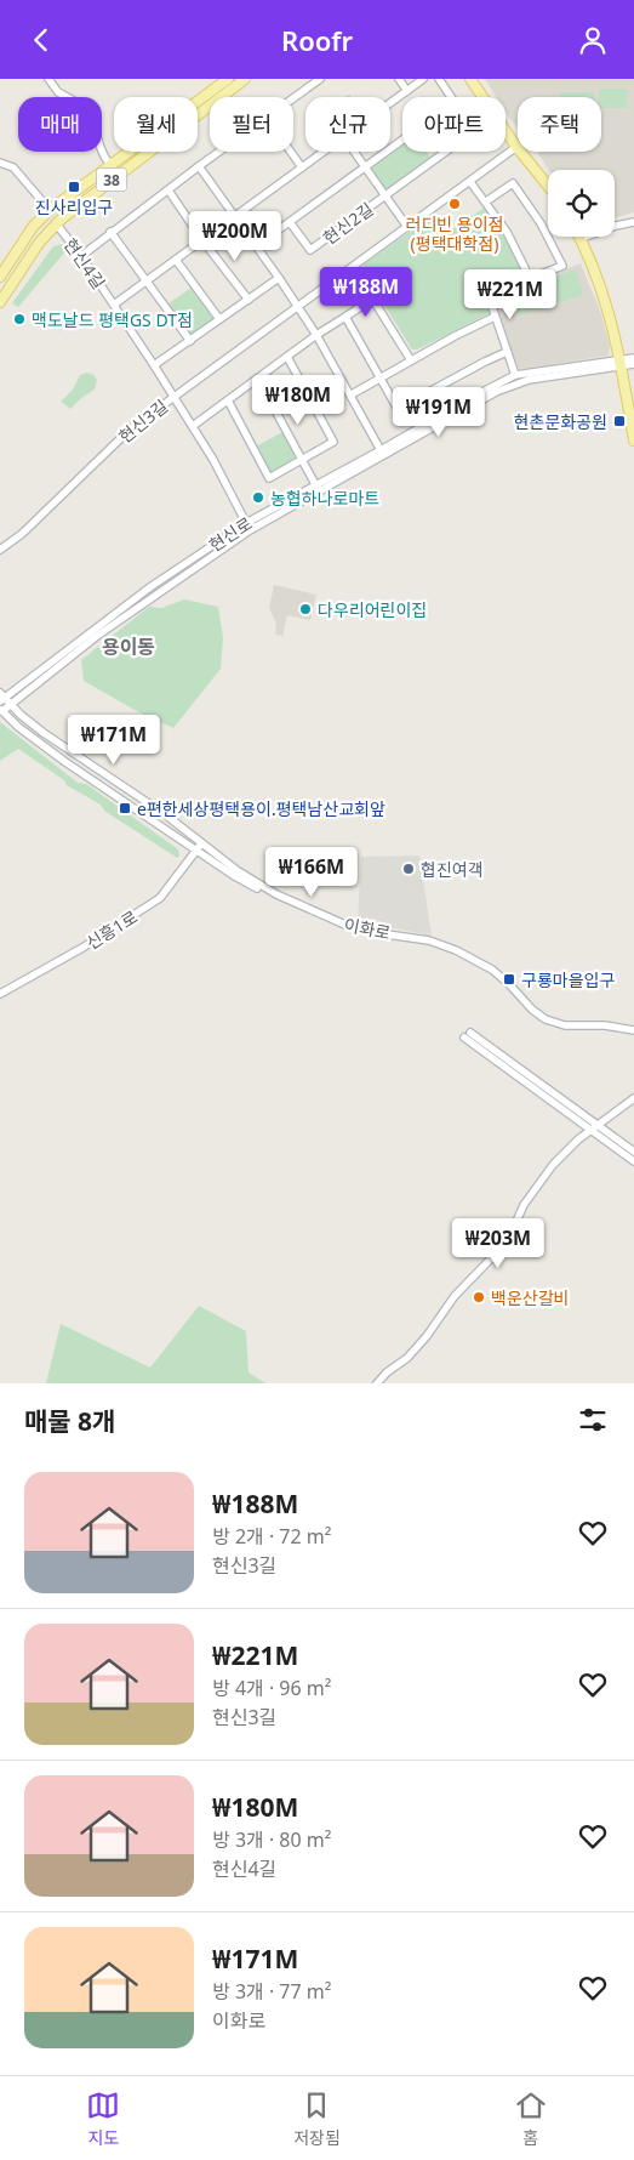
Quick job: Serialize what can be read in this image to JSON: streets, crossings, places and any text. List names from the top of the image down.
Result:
{
  "streets": {
    "main road": ["38"],
    "street": [
      "현신2길",
      "현신4길",
      "현신3길",
      "현신로",
      "이화로",
      "신흥1로"
    ]
  },
  "crossings": [
    ["38", "현신4길"],
    ["현신2길", "현신3길"],
    ["현신4길", "현신3길"],
    ["현신4길", "현신로"],
    ["현신로", "이화로"],
    ["이화로", "신흥1로"]
  ],
  "districts": ["용이동"],
  "places": {
    "transit": [
      "진사리입구",
      "현촌문화공원",
      "e편한세상평택용이.평택남산교회앞",
      "구룡마을입구"
    ],
    "other": [
      "러디빈 용이점 (평택대학점)",
      "맥도날드 평택GS DT점",
      "농협하나로마트",
      "다우리어린이집",
      "협진여객",
      "백운산갈비"
    ]
  },
  "page": {
    "header": "Roofr",
    "chip": [
      "매매",
      "월세",
      "필터",
      "신규",
      "아파트",
      "주택"
    ],
    "price": [
      "₩200M",
      "₩188M",
      "₩221M",
      "₩180M",
      "₩191M",
      "₩171M",
      "₩166M",
      "₩203M"
    ],
    "heading": "매물 8개",
    "list": [
      {
        "name": "₩188M",
        "note": "방 2개 · 72 m² · 현신3길"
      },
      {
        "name": "₩221M",
        "note": "방 4개 · 96 m² · 현신3길"
      },
      {
        "name": "₩180M",
        "note": "방 3개 · 80 m² · 현신4길"
      },
      {
        "name": "₩171M",
        "note": "방 3개 · 77 m² · 이화로"
      }
    ],
    "tabs": ["지도", "저장됨", "홈"]
  }
}
